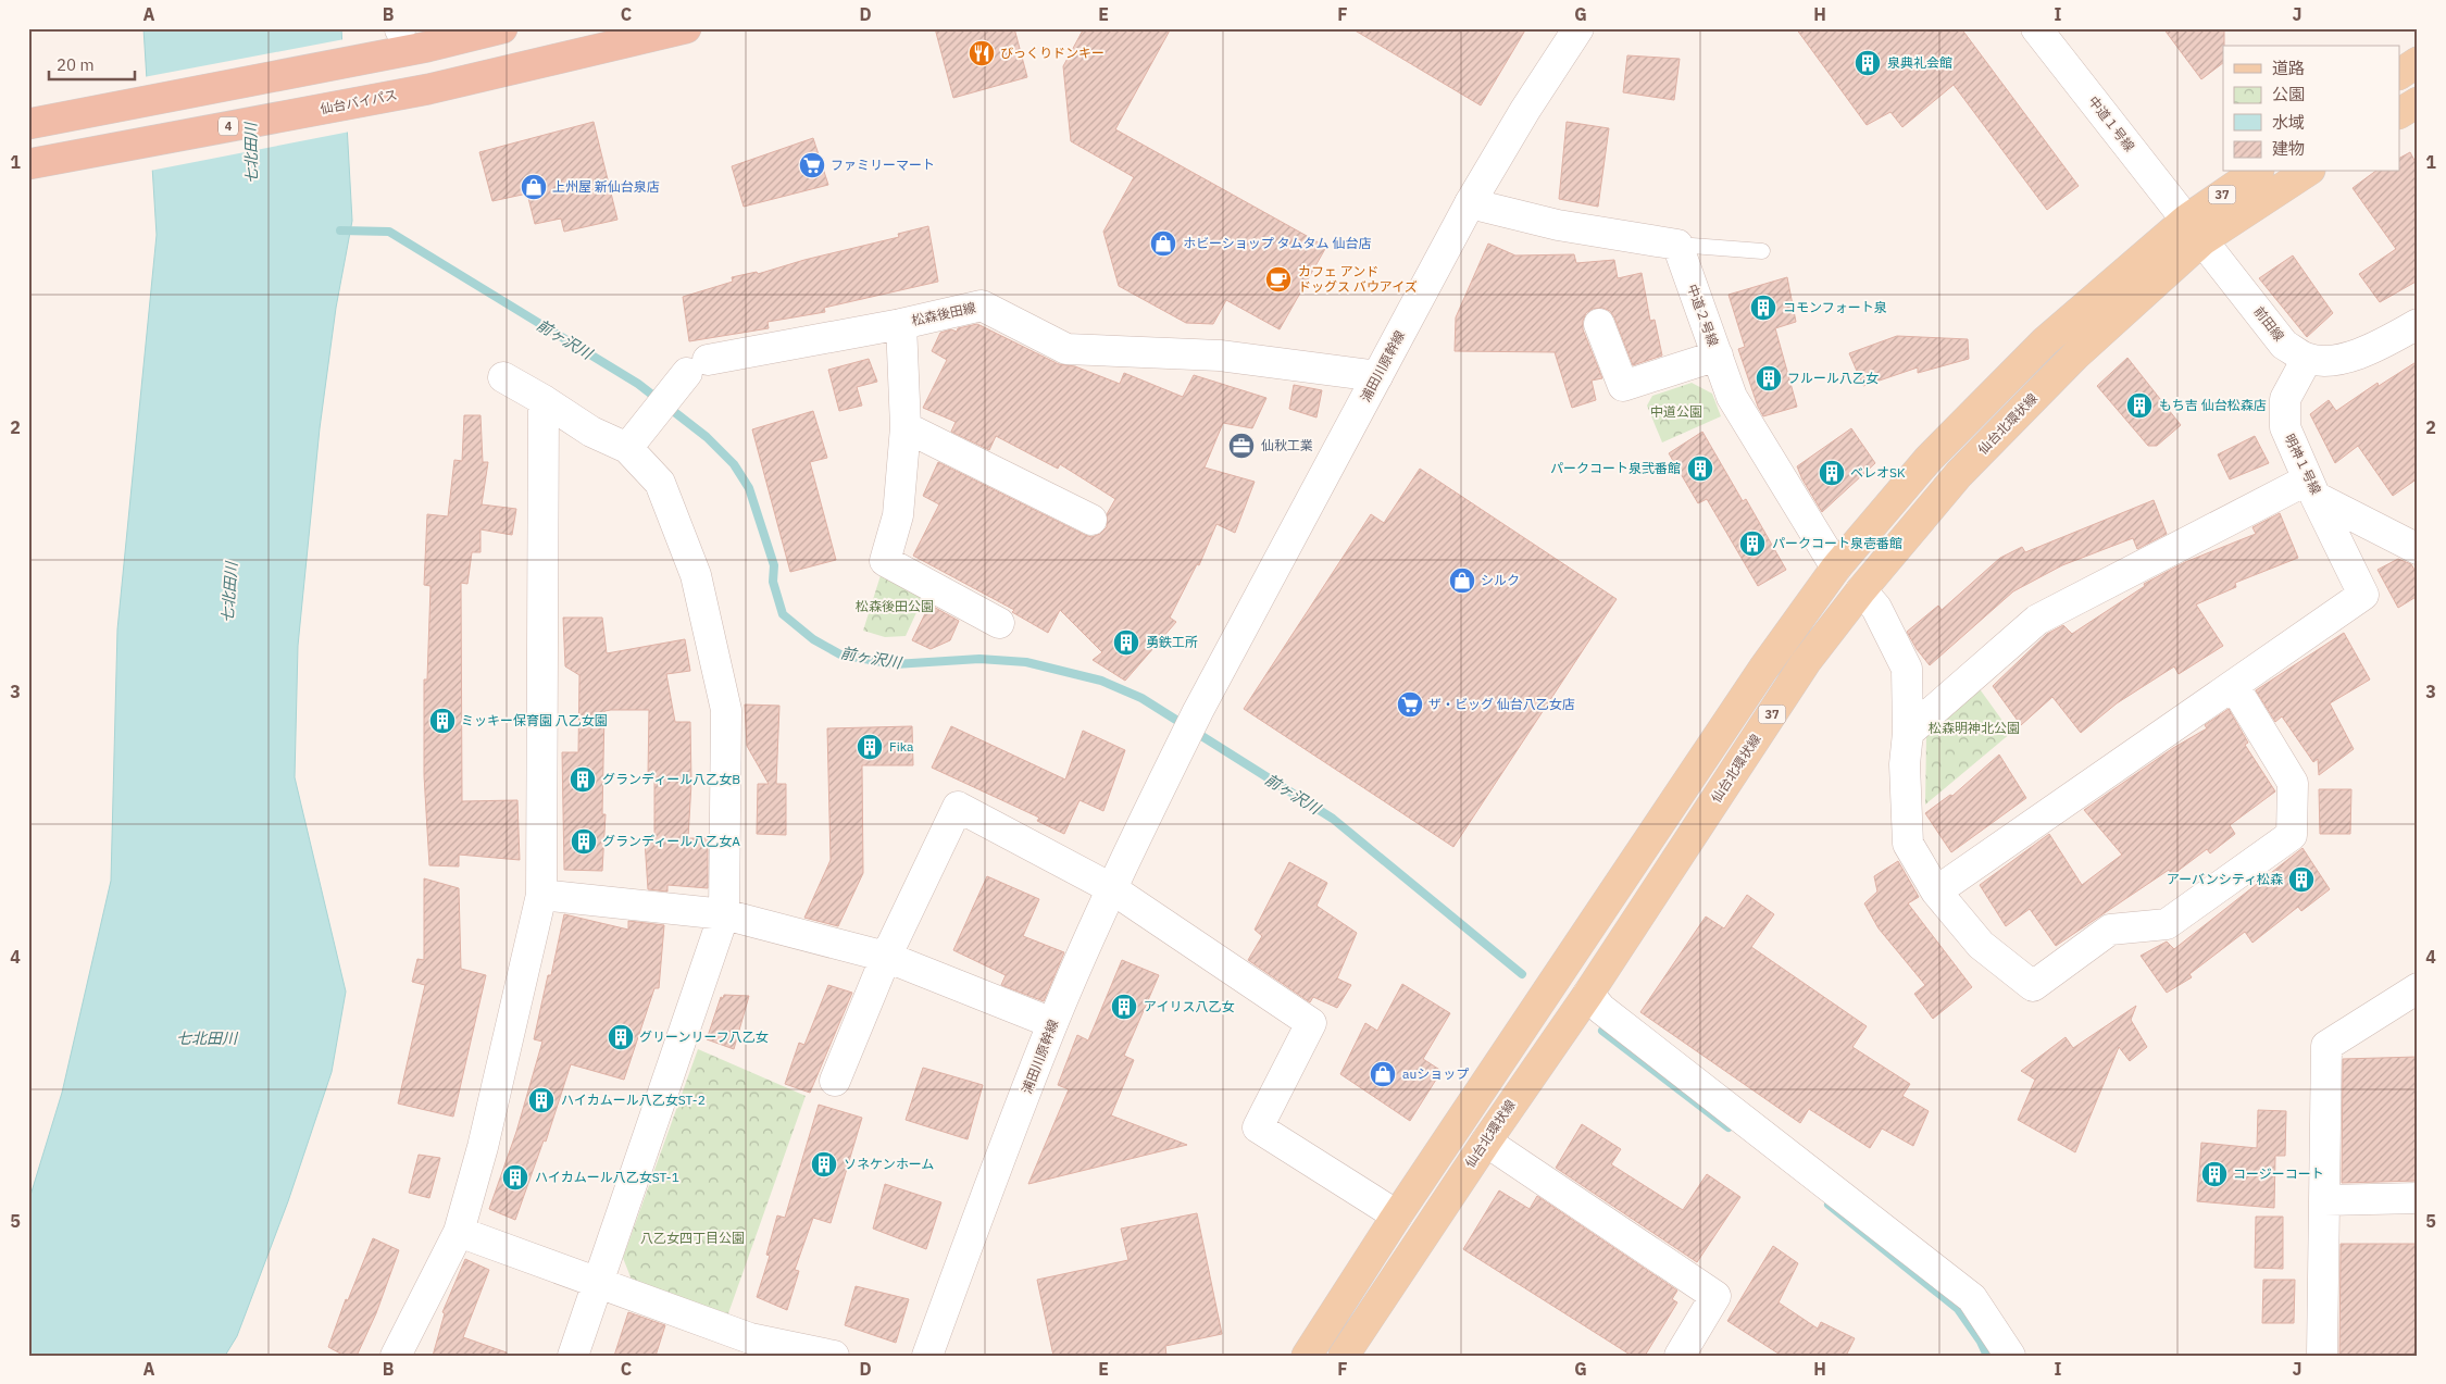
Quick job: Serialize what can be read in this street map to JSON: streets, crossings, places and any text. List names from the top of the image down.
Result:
{
  "streets": {
    "highway": ["仙台バイパス", "4"],
    "main road": ["37", "仙台北環状線"],
    "street": [
      "中道１号線",
      "松森後田線",
      "中道２号線",
      "前田線",
      "浦田川原幹線",
      "明神１号線"
    ]
  },
  "crossings": [
    ["中道１号線", "前田線"],
    ["中道１号線", "仙台北環状線"],
    ["松森後田線", "浦田川原幹線"],
    ["中道２号線", "仙台北環状線"],
    ["前田線", "仙台北環状線"],
    ["前田線", "明神１号線"]
  ],
  "water": ["七北田川", "前ヶ沢川"],
  "parks": [
    "中道公園",
    "松森後田公園",
    "松森明神北公園",
    "八乙女四丁目公園"
  ],
  "places": {
    "restaurant": ["びっくりドンキー"],
    "building": [
      "泉典礼会館",
      "コモンフォート泉",
      "フルール八乙女",
      "もち吉 仙台松森店",
      "パークコート泉弐番館",
      "ベレオSK",
      "パークコート泉壱番館",
      "勇鉄工所",
      "ミッキー保育園 八乙女園",
      "Fika",
      "グランディール八乙女B",
      "グランディール八乙女A",
      "アーバンシティ松森",
      "アイリス八乙女",
      "グリーンリーフ八乙女",
      "ハイカムール八乙女ST-2",
      "ソネケンホーム",
      "コージーコート",
      "ハイカムール八乙女ST-1"
    ],
    "supermarket": ["ファミリーマート", "ザ・ビッグ 仙台八乙女店"],
    "shop": [
      "上州屋 新仙台泉店",
      "ホビーショップ タムタム 仙台店",
      "シルク",
      "auショップ"
    ],
    "cafe": ["カフェ アンド ドッグス バウアイズ"],
    "office": ["仙秋工業"]
  },
  "legend": [
    "道路",
    "公園",
    "水域",
    "建物"
  ],
  "scale_bar": "20 m",
  "grid": {
    "columns": [
      "A",
      "B",
      "C",
      "D",
      "E",
      "F",
      "G",
      "H",
      "I",
      "J"
    ],
    "rows": [
      "1",
      "2",
      "3",
      "4",
      "5"
    ]
  }
}
